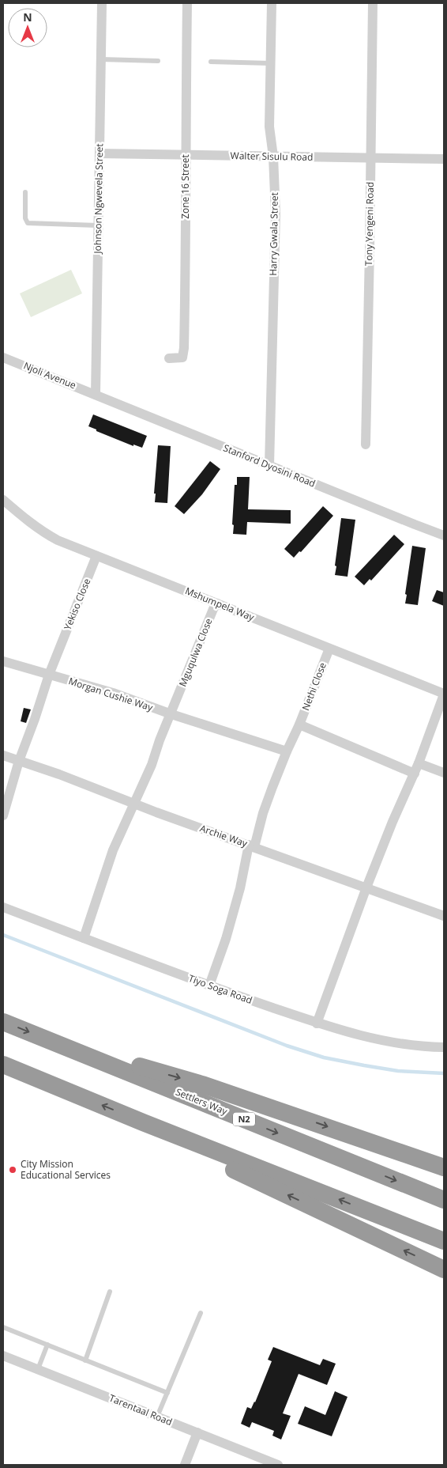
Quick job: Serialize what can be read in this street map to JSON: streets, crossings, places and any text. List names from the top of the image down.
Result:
{
  "streets": {
    "highway": ["Settlers Way", "N2"],
    "street": [
      "Walter Sisulu Road",
      "Zone 16 Street",
      "Johnson Ngwevela Street",
      "Tony Yengeni Road",
      "Harry Gwala Street",
      "Njoli Avenue",
      "Stanford Dyosini Road",
      "Yekiso Close",
      "Mshumpela Way",
      "Mguqulwa Close",
      "Nethi Close",
      "Morgan Cushie Way",
      "Archie Way",
      "Tiyo Soga Road",
      "Tarentaal Road"
    ]
  },
  "crossings": [
    ["Walter Sisulu Road", "Zone 16 Street"],
    ["Walter Sisulu Road", "Johnson Ngwevela Street"],
    ["Walter Sisulu Road", "Tony Yengeni Road"],
    ["Walter Sisulu Road", "Harry Gwala Street"],
    ["Johnson Ngwevela Street", "Njoli Avenue"],
    ["Johnson Ngwevela Street", "Stanford Dyosini Road"],
    ["Harry Gwala Street", "Stanford Dyosini Road"],
    ["Njoli Avenue", "Stanford Dyosini Road"],
    ["Yekiso Close", "Mshumpela Way"],
    ["Yekiso Close", "Morgan Cushie Way"],
    ["Yekiso Close", "Archie Way"],
    ["Mshumpela Way", "Mguqulwa Close"],
    ["Mshumpela Way", "Nethi Close"],
    ["Mguqulwa Close", "Morgan Cushie Way"],
    ["Mguqulwa Close", "Archie Way"],
    ["Mguqulwa Close", "Tiyo Soga Road"],
    ["Nethi Close", "Morgan Cushie Way"],
    ["Nethi Close", "Archie Way"],
    ["Nethi Close", "Tiyo Soga Road"]
  ],
  "places": ["City Mission Educational Services"],
  "north": "top"
}
